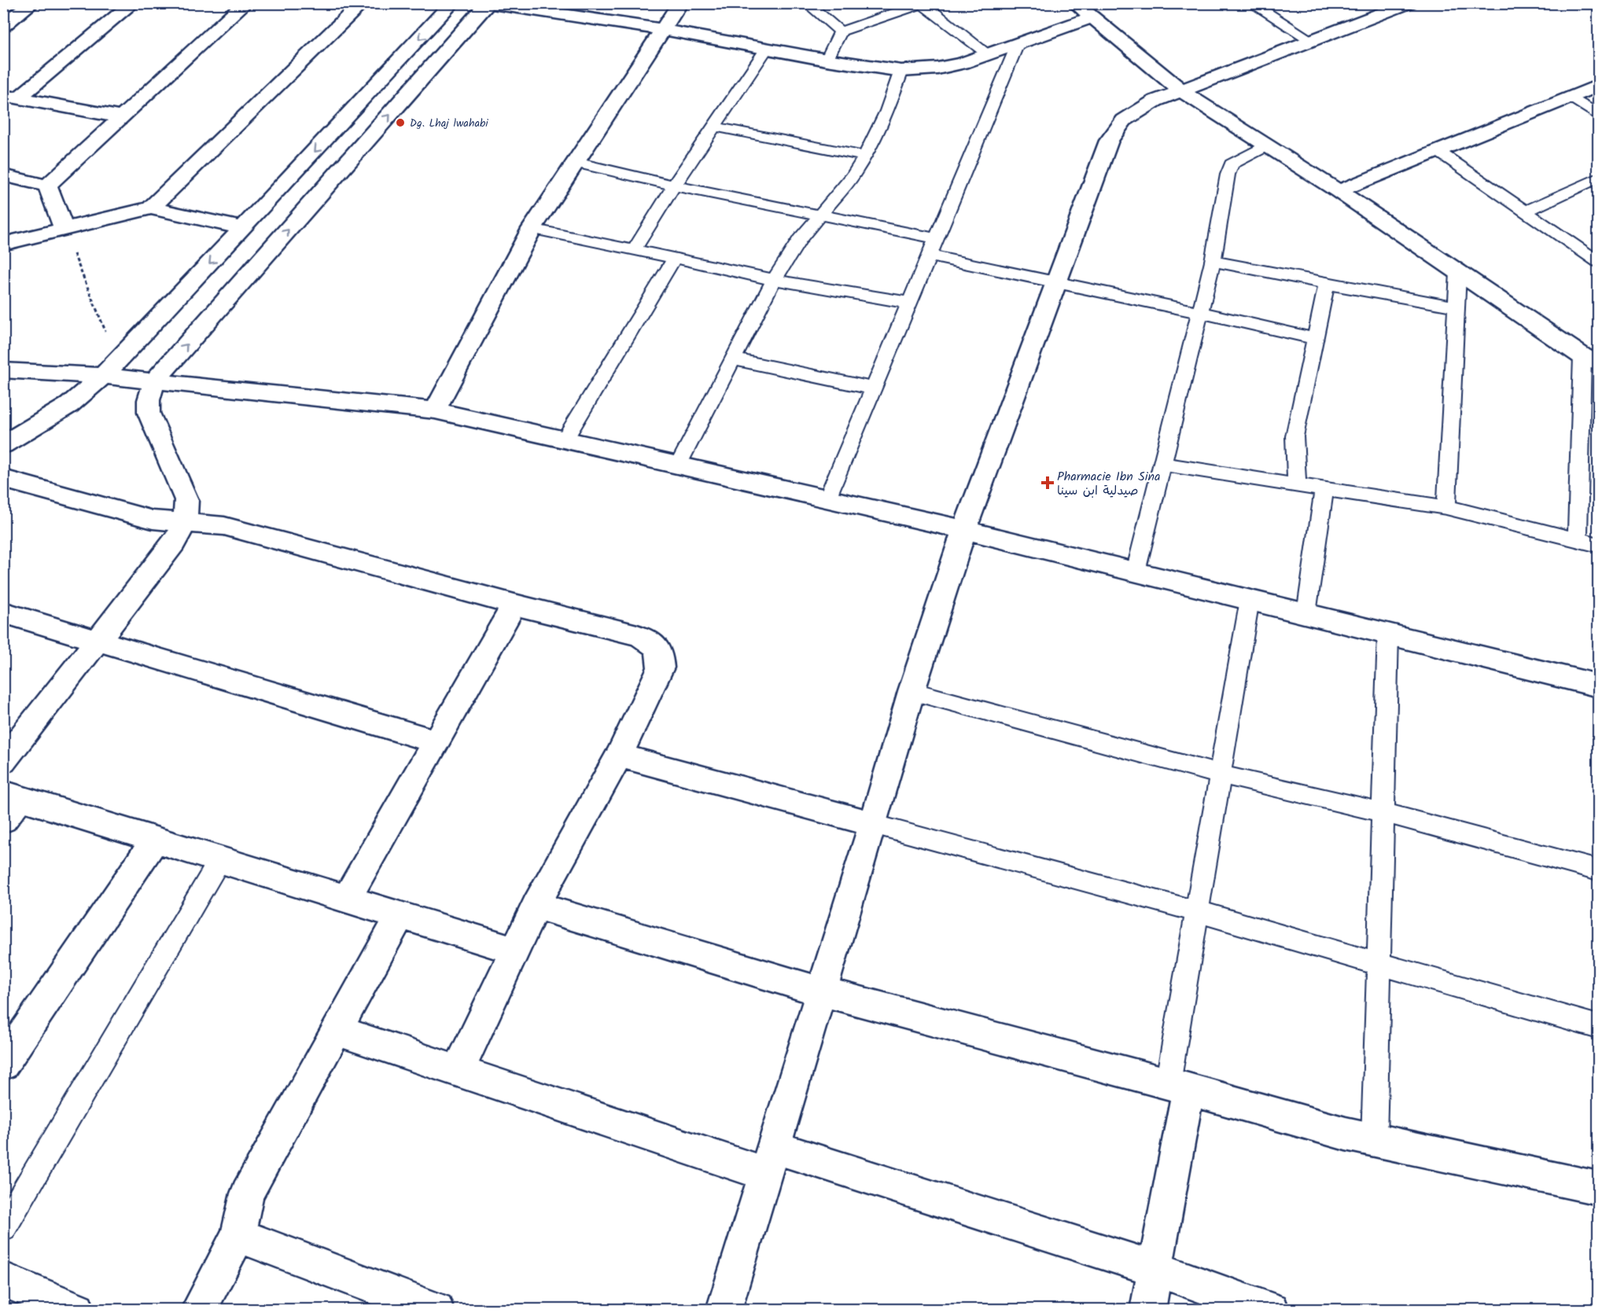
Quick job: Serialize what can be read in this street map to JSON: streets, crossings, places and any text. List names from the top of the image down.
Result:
{
  "places": {
    "other": ["Dg. Lhaj lwahabi"],
    "health": ["Pharmacie Ibn Sina صيدلية ابن سينا"]
  }
}
